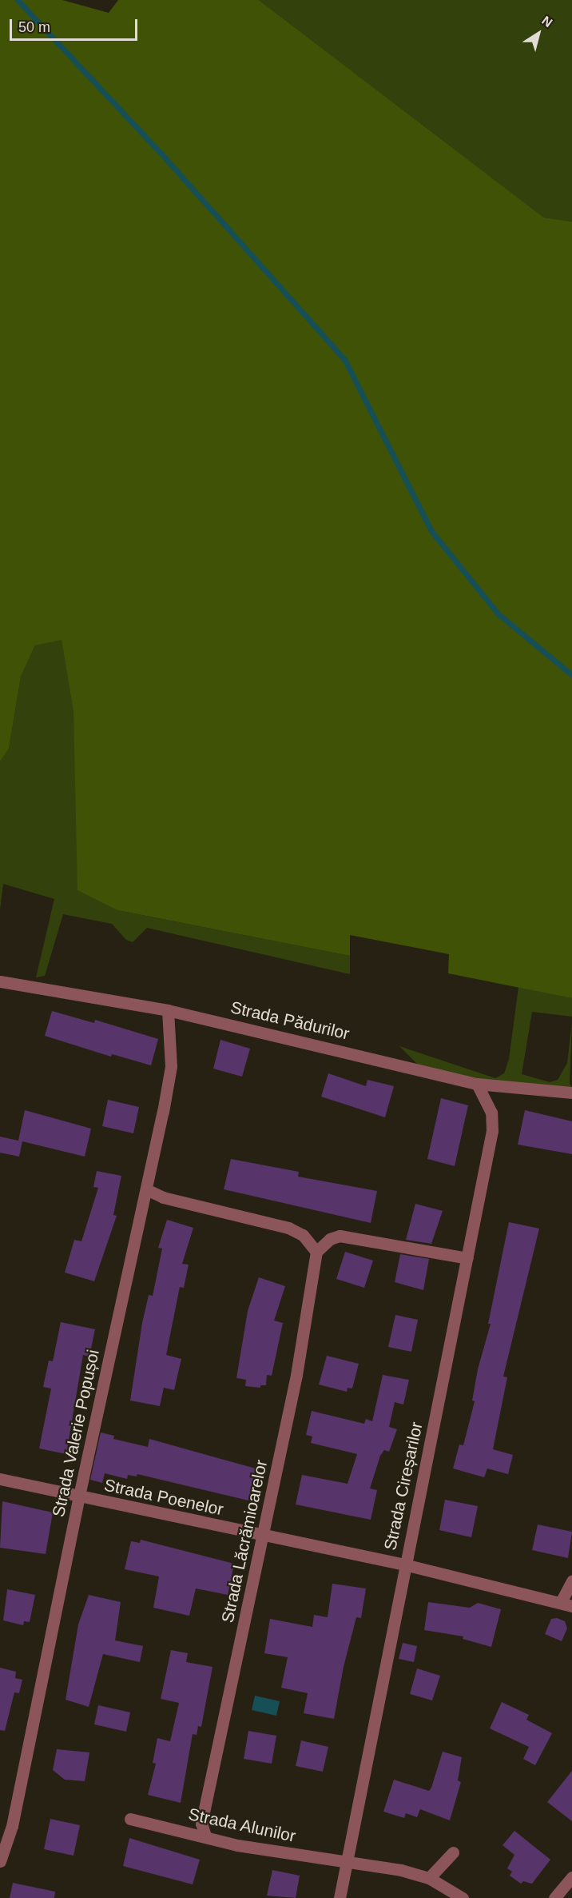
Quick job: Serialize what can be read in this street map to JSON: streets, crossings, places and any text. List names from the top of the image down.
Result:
{
  "streets": {
    "street": [
      "Strada Pădurilor",
      "Strada Valerie Popușoi",
      "Strada Cireșarilor",
      "Strada Poenelor",
      "Strada Lăcrămioarelor",
      "Strada Alunilor"
    ]
  },
  "crossings": [
    ["Strada Pădurilor", "Strada Valerie Popușoi"],
    ["Strada Pădurilor", "Strada Cireșarilor"],
    ["Strada Valerie Popușoi", "Strada Poenelor"],
    ["Strada Cireșarilor", "Strada Poenelor"],
    ["Strada Cireșarilor", "Strada Alunilor"],
    ["Strada Poenelor", "Strada Lăcrămioarelor"],
    ["Strada Lăcrămioarelor", "Strada Alunilor"]
  ],
  "scale_bar": "50 m",
  "north": "top right"
}
